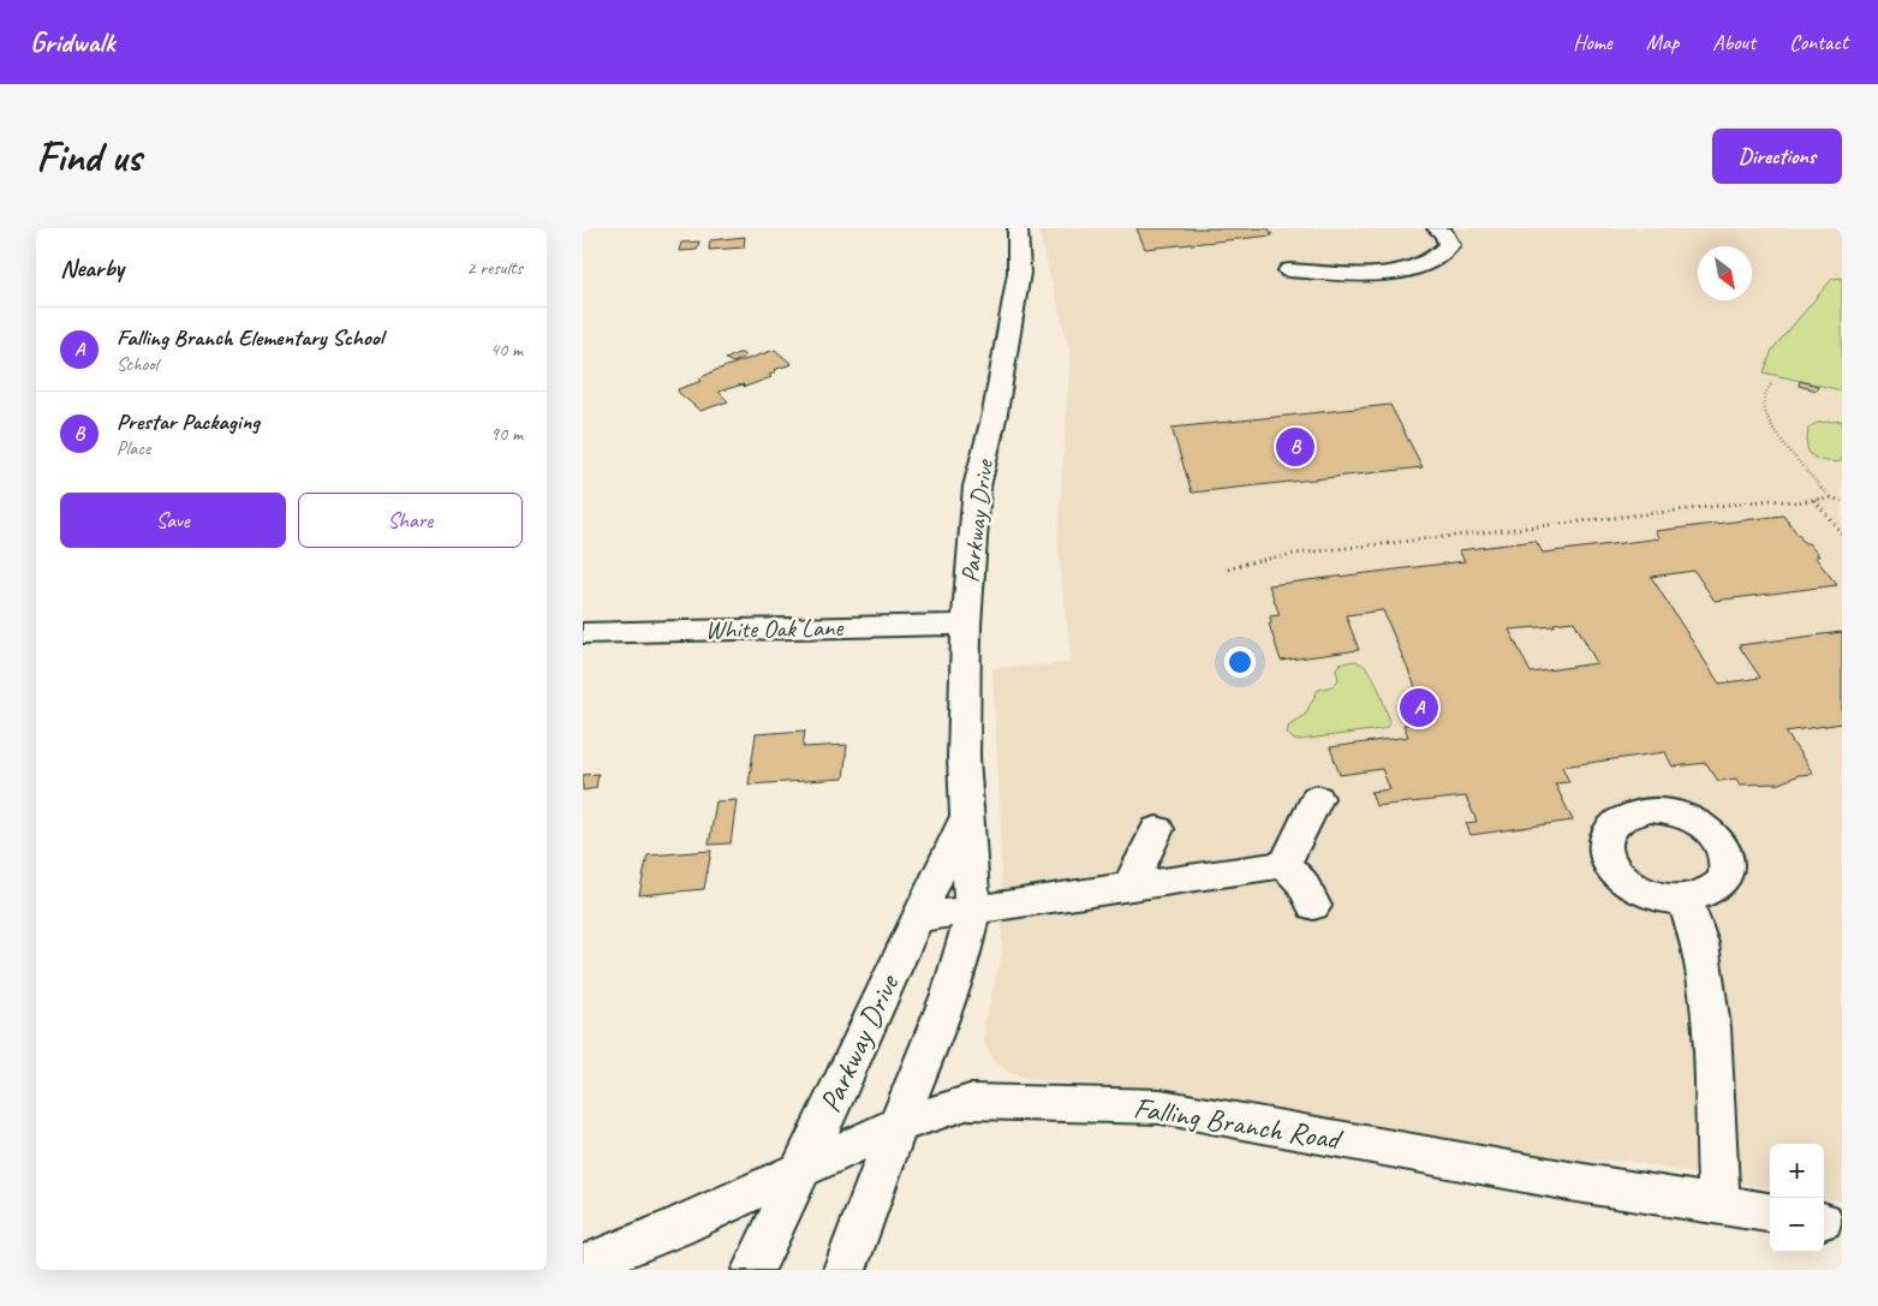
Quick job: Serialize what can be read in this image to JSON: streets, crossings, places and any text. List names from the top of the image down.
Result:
{
  "streets": {
    "street": ["Parkway Drive", "White Oak Lane", "Falling Branch Road"]
  },
  "crossings": [
    ["Parkway Drive", "White Oak Lane"],
    ["Parkway Drive", "Falling Branch Road"]
  ],
  "north": "bottom right",
  "page": {
    "header": "Gridwalk",
    "nav": [
      "Home",
      "Map",
      "About",
      "Contact"
    ],
    "buttons": [
      "Directions",
      ["Save", "Share"]
    ],
    "title": "Find us",
    "heading": ["Nearby", "2 results"],
    "list": [
      {
        "mark": "A",
        "name": "Falling Branch Elementary School",
        "note": "School",
        "value": "40 m"
      },
      {
        "mark": "B",
        "name": "Prestar Packaging",
        "note": "Place",
        "value": "90 m"
      }
    ],
    "pins": ["B", "A"],
    "map_buttons": ["+", "−"]
  }
}
